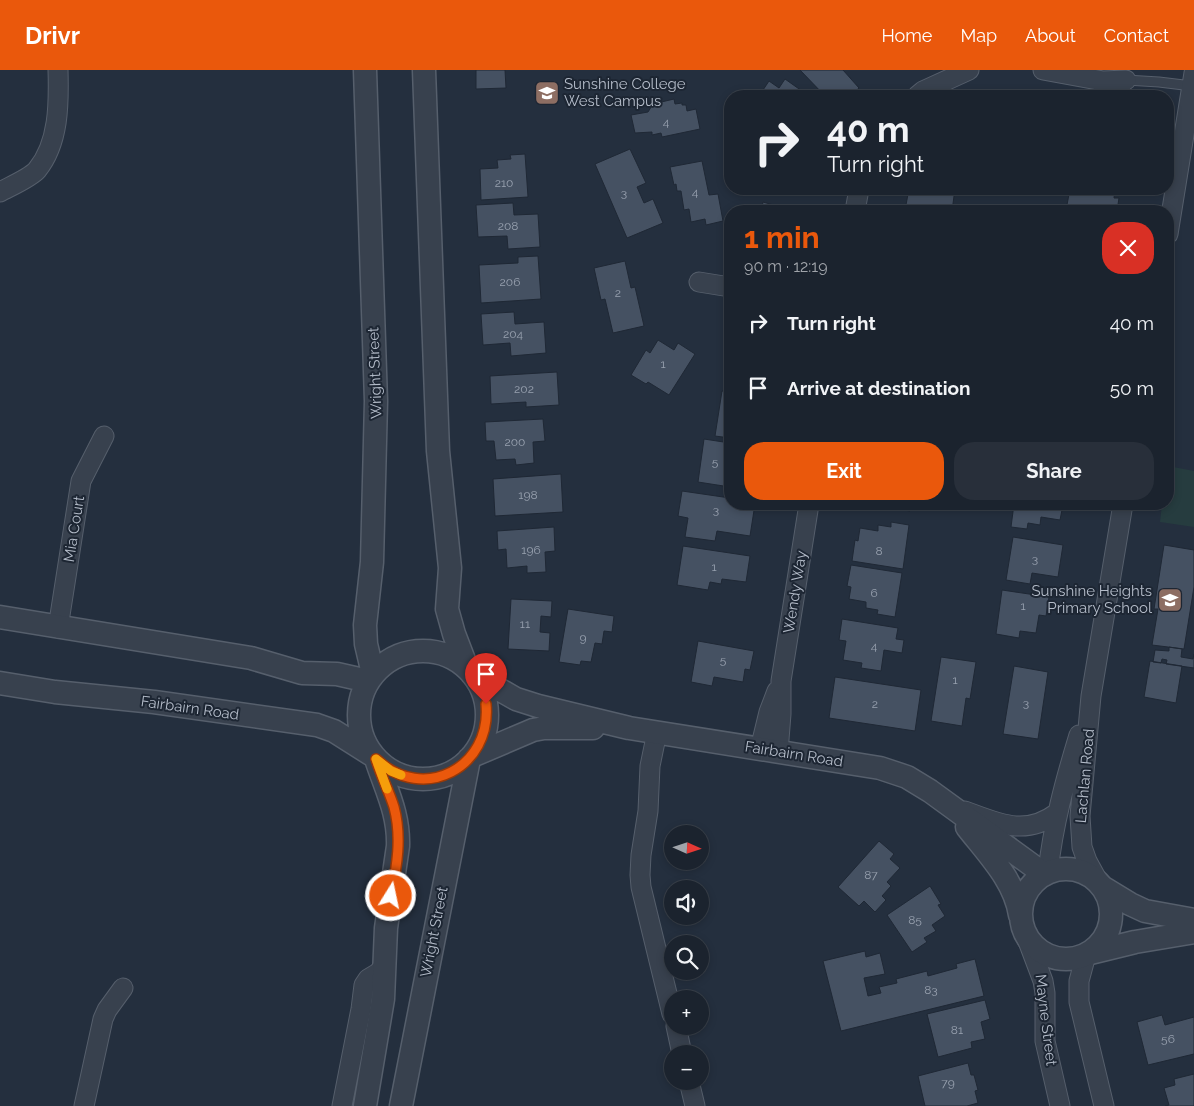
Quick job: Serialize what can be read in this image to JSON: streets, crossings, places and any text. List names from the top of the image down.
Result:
{
  "streets": {
    "street": [
      "Wright Street",
      "Mia Court",
      "Wendy Way",
      "Fairbairn Road",
      "Lachlan Road",
      "Mayne Street"
    ]
  },
  "crossings": [
    ["Wright Street", "Fairbairn Road"],
    ["Wendy Way", "Fairbairn Road"],
    ["Fairbairn Road", "Lachlan Road"],
    ["Fairbairn Road", "Mayne Street"],
    ["Lachlan Road", "Mayne Street"]
  ],
  "places": {
    "school or university": ["Sunshine College West Campus", "Sunshine Heights Primary School"]
  },
  "house_numbers": [
    "4",
    "210",
    "4",
    "3",
    "208",
    "206",
    "2",
    "204",
    "1",
    "202",
    "200",
    "5",
    "198",
    "3",
    "196",
    "8",
    "3",
    "1",
    "6",
    "1",
    "11",
    "9",
    "4",
    "5",
    "1",
    "3",
    "2",
    "87",
    "85",
    "83",
    "81",
    "56",
    "79"
  ],
  "north": "right",
  "page": {
    "header": "Drivr",
    "nav": [
      "Home",
      "Map",
      "About",
      "Contact"
    ],
    "turn": ["40 m", "Turn right"],
    "heading": ["1 min", "90 m · 12:19"],
    "list": [
      {
        "name": "Turn right",
        "value": "40 m"
      },
      {
        "name": "Arrive at destination",
        "value": "50 m"
      }
    ],
    "buttons": ["Exit", "Share"],
    "map_buttons": ["+", "−"]
  }
}
